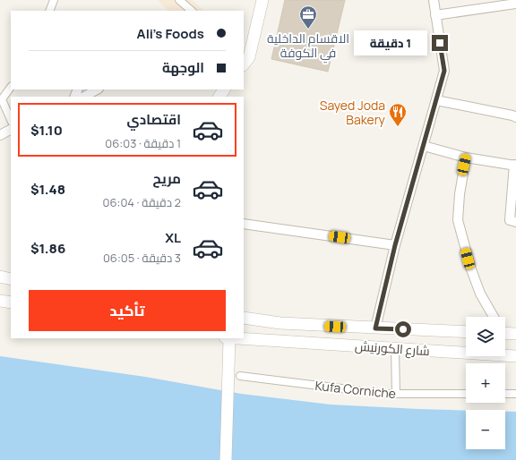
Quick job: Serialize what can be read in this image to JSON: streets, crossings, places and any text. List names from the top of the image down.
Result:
{
  "streets": {
    "street": ["شارع الكورنيش", "Kufa Corniche"]
  },
  "places": {
    "office": ["الاقسام الداخلية في الكوفة"],
    "restaurant": ["Sayed Joda Bakery"]
  },
  "page": {
    "banner": ["Ali's Foods", "الوجهة"],
    "bubble": "1 دقيقة",
    "list": [
      {
        "name": "اقتصادي",
        "note": "1 دقيقة · 06:03",
        "value": "$1.10"
      },
      {
        "name": "مريح",
        "note": "2 دقيقة · 06:04",
        "value": "$1.48"
      },
      {
        "name": "XL",
        "note": "3 دقيقة · 06:05",
        "value": "$1.86"
      }
    ],
    "buttons": "تأكيد",
    "map_buttons": ["+", "−"]
  }
}
